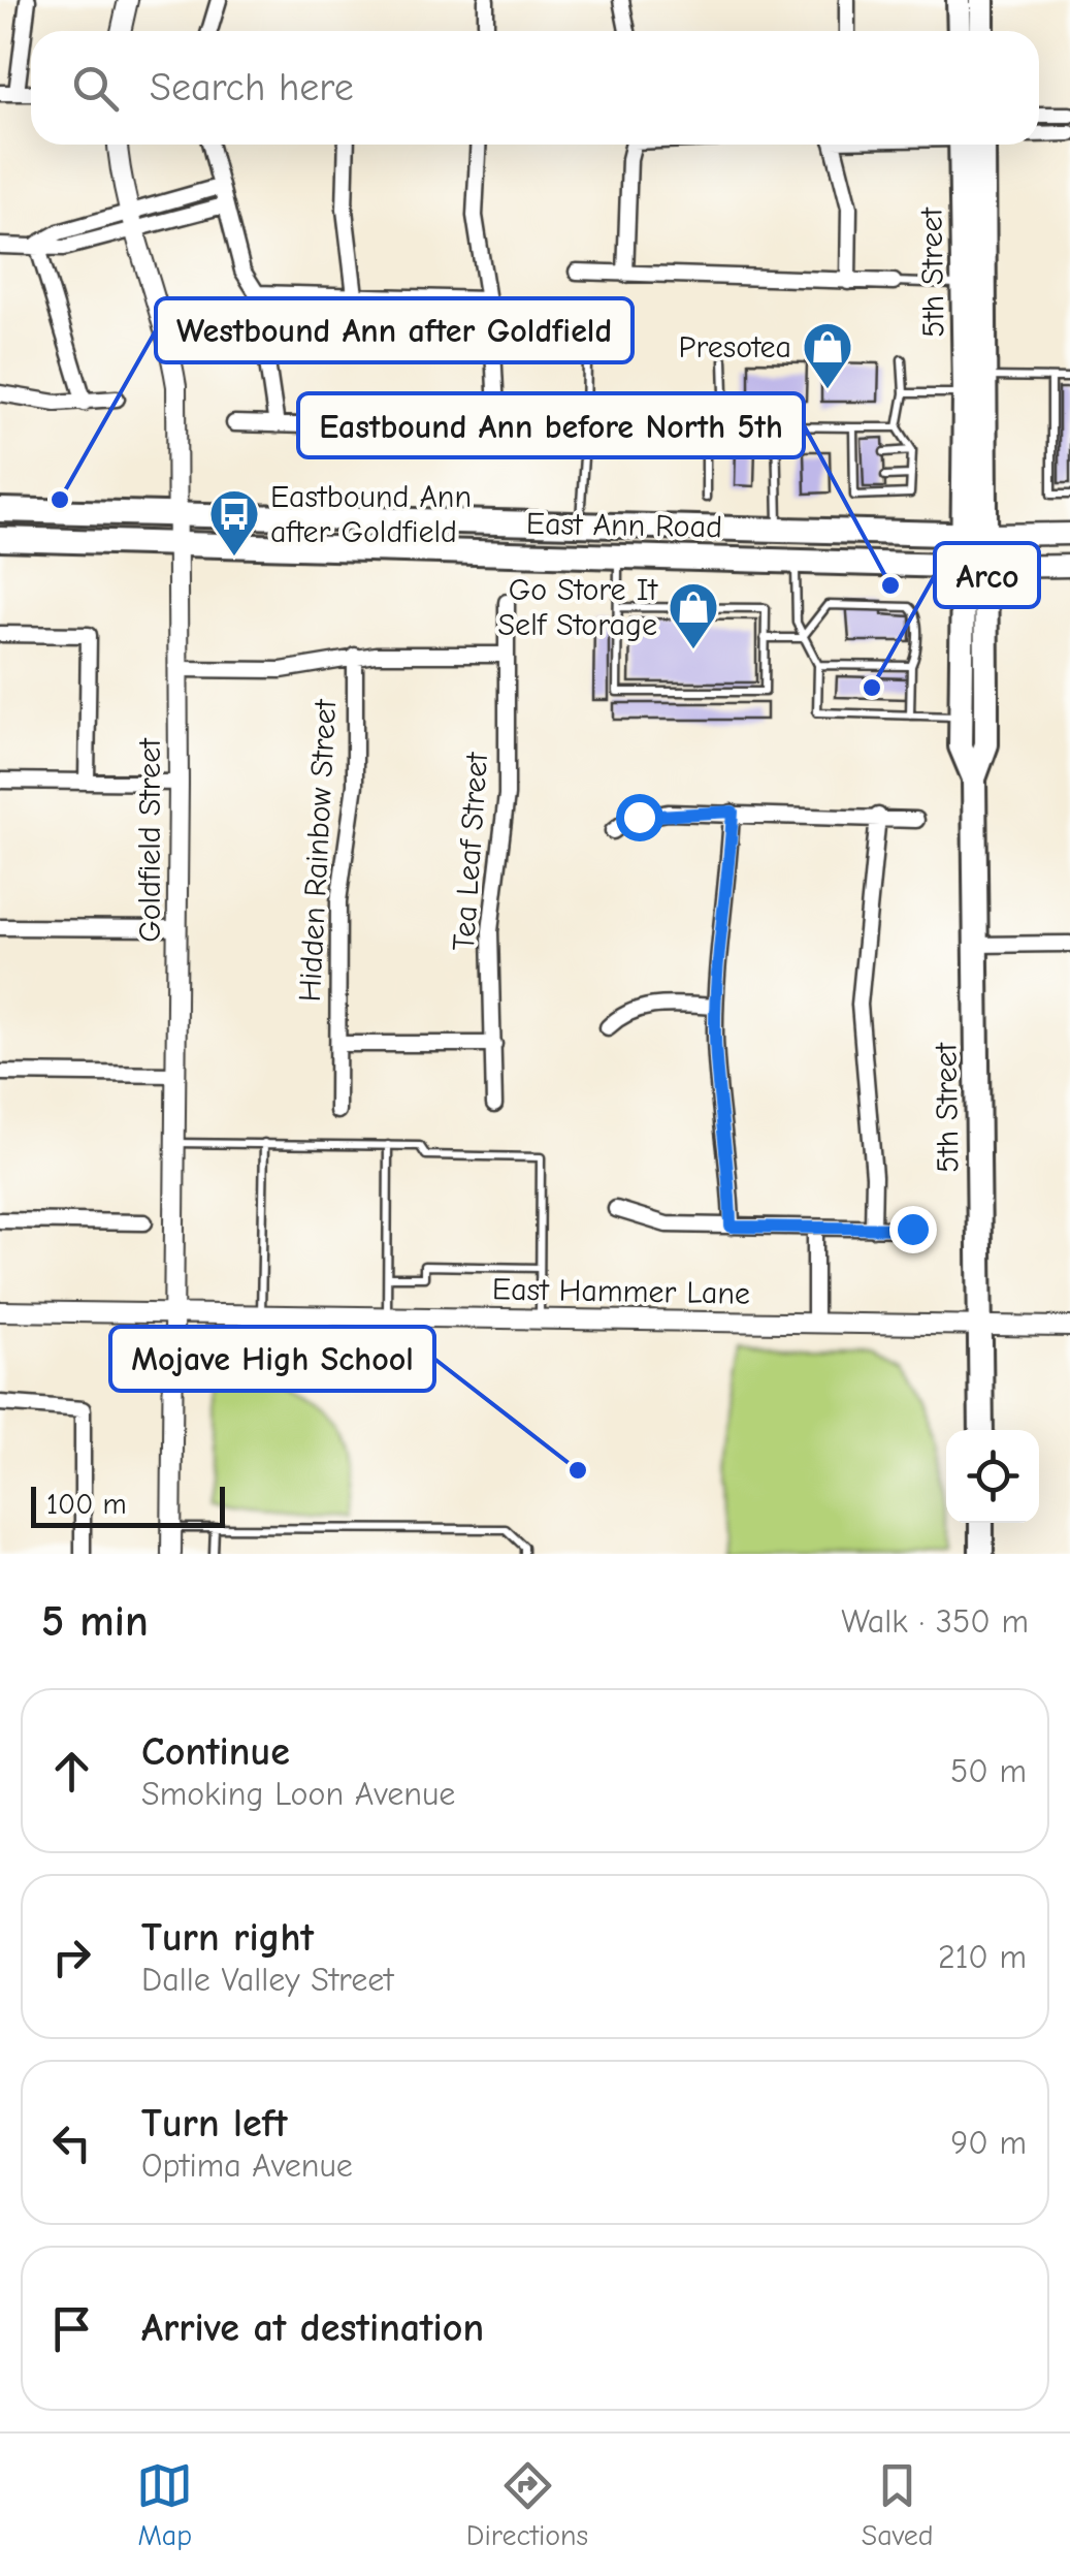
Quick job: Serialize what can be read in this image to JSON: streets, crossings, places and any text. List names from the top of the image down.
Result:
{
  "streets": {
    "main road": ["5th Street", "East Ann Road"],
    "street": [
      "Goldfield Street",
      "Hidden Rainbow Street",
      "Tea Leaf Street",
      "East Hammer Lane"
    ]
  },
  "crossings": [
    ["5th Street", "East Ann Road"],
    ["5th Street", "East Hammer Lane"],
    ["East Ann Road", "Goldfield Street"],
    ["Goldfield Street", "East Hammer Lane"]
  ],
  "places": {
    "shop": ["Presotea", "Go Store It Self Storage"],
    "other": [
      "Westbound Ann after Goldfield",
      "Eastbound Ann before North 5th",
      "Arco",
      "Mojave High School"
    ],
    "bus stop": ["Eastbound Ann after Goldfield"]
  },
  "scale_bar": "100 m",
  "page": {
    "search": "Search here",
    "scale": "100 m",
    "heading": ["5 min", "Walk · 350 m"],
    "list": [
      ["Continue", "Smoking Loon Avenue", "50 m"],
      ["Turn right", "Dalle Valley Street", "210 m"],
      ["Turn left", "Optima Avenue", "90 m"],
      "Arrive at destination"
    ],
    "nav": ["Map", "Directions", "Saved"]
  }
}
